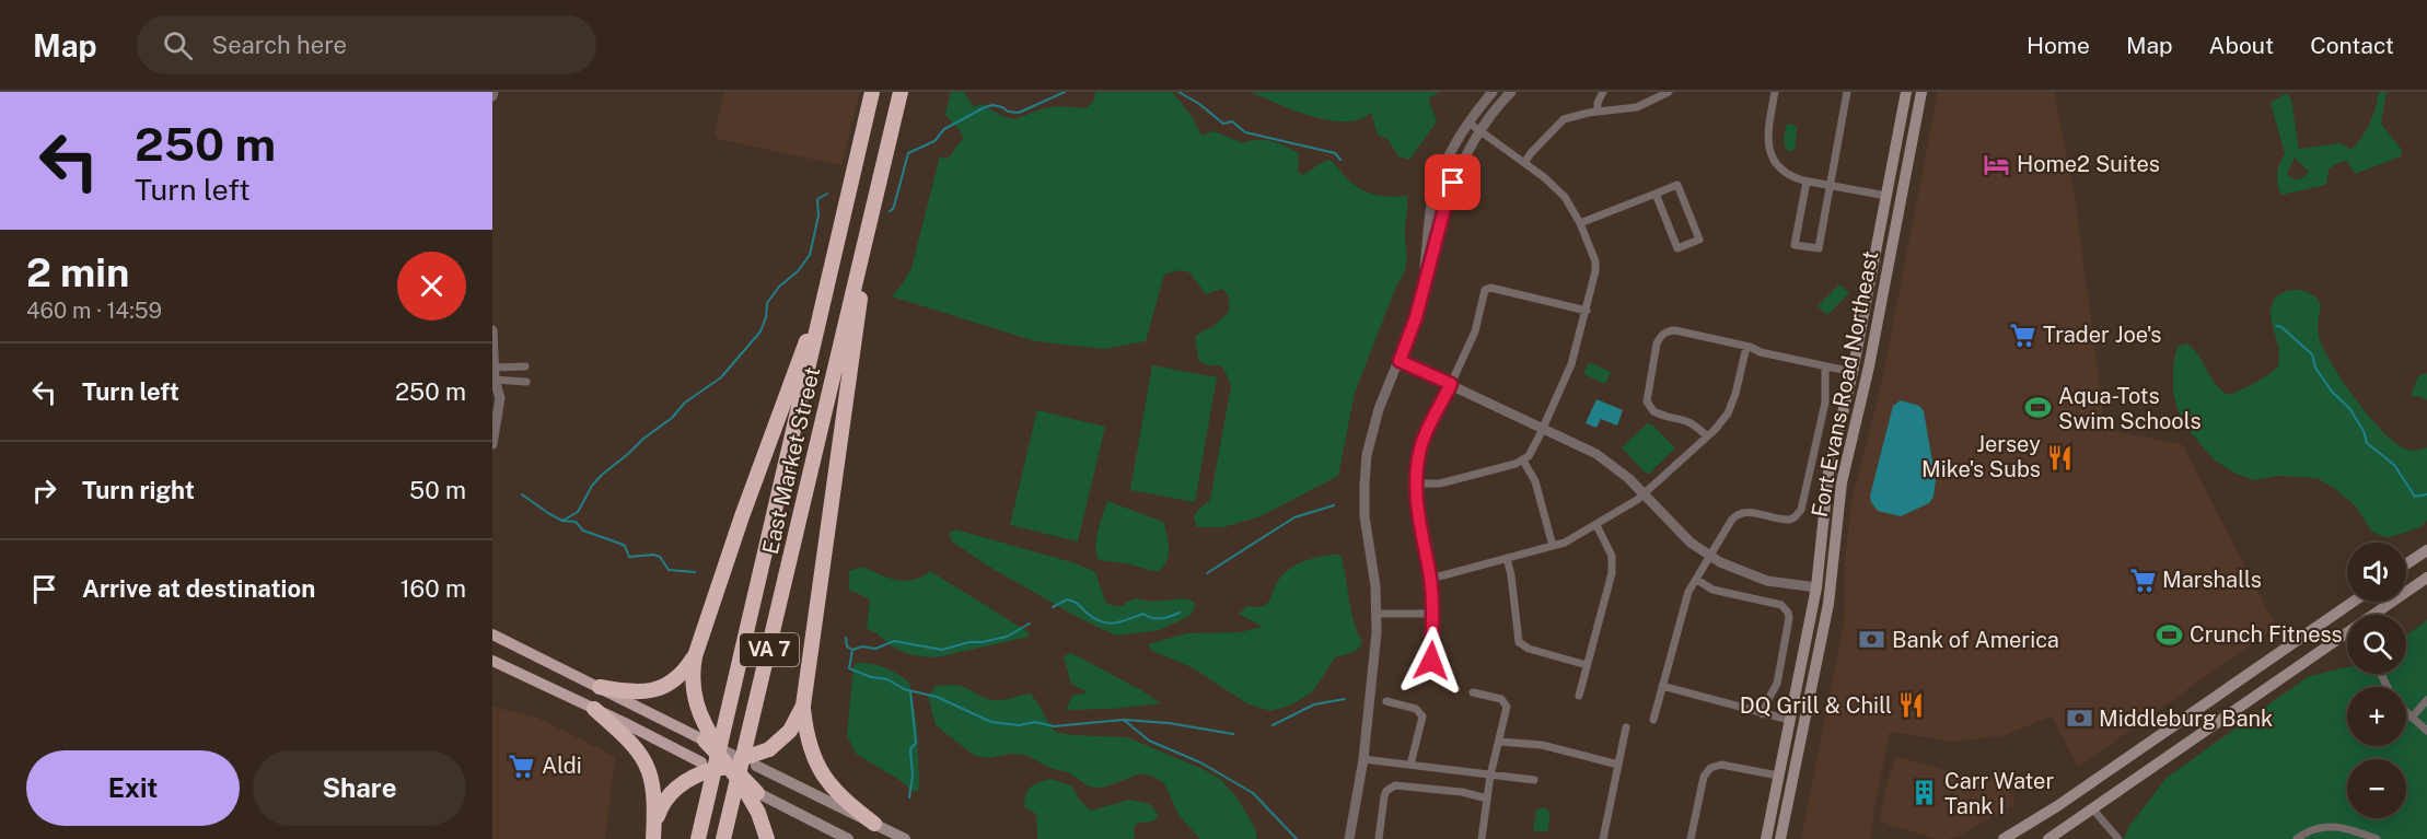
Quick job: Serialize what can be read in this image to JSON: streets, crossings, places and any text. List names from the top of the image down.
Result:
{
  "streets": {
    "highway": ["East Market Street", "VA 7"],
    "main road": ["Fort Evans Road Northeast"]
  },
  "places": {
    "hotel": ["Home2 Suites"],
    "supermarket": ["Trader Joe's", "Marshalls", "Aldi"],
    "sports": ["Aqua-Tots Swim Schools", "Crunch Fitness"],
    "restaurant": ["Jersey Mike's Subs", "DQ Grill & Chill"],
    "bank": ["Bank of America", "Middleburg Bank"],
    "building": ["Carr Water Tank I"]
  },
  "page": {
    "header": "Map",
    "search": "Search here",
    "nav": [
      "Home",
      "Map",
      "About",
      "Contact"
    ],
    "turn": ["250 m", "Turn left"],
    "heading": ["2 min", "460 m · 14:59"],
    "list": [
      {
        "name": "Turn left",
        "value": "250 m"
      },
      {
        "name": "Turn right",
        "value": "50 m"
      },
      {
        "name": "Arrive at destination",
        "value": "160 m"
      }
    ],
    "map_buttons": ["+", "−"],
    "buttons": ["Exit", "Share"]
  }
}
